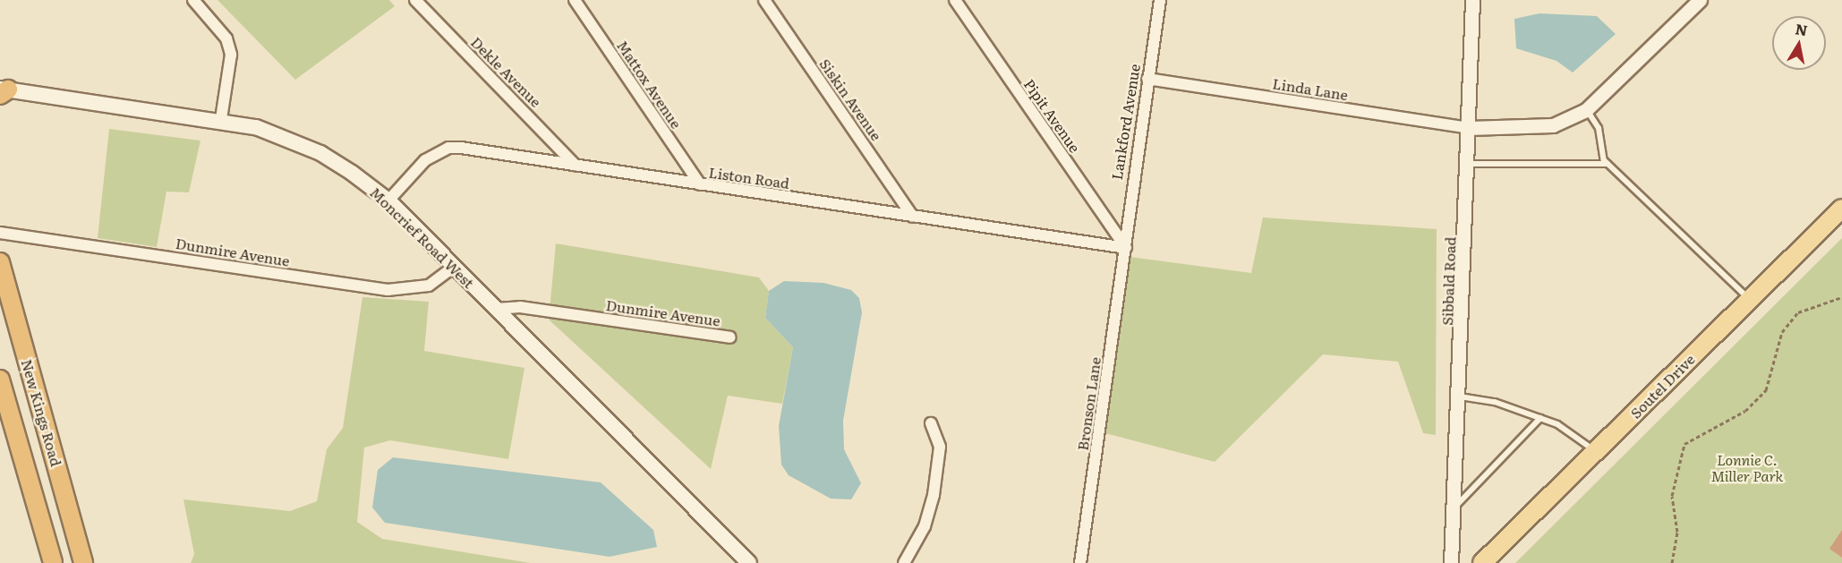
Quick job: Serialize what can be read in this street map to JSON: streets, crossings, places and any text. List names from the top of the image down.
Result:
{
  "streets": {
    "highway": ["New Kings Road"],
    "main road": ["Moncrief Road West", "Soutel Drive"],
    "street": [
      "Dekle Avenue",
      "Mattox Avenue",
      "Linda Lane",
      "Siskin Avenue",
      "Pipit Avenue",
      "Lankford Avenue",
      "Liston Road",
      "Dunmire Avenue",
      "Sibbald Road",
      "Bronson Lane"
    ]
  },
  "crossings": [
    ["Dekle Avenue", "Liston Road"],
    ["Mattox Avenue", "Liston Road"],
    ["Linda Lane", "Lankford Avenue"],
    ["Linda Lane", "Sibbald Road"],
    ["Siskin Avenue", "Liston Road"],
    ["Pipit Avenue", "Lankford Avenue"],
    ["Pipit Avenue", "Liston Road"],
    ["Pipit Avenue", "Bronson Lane"],
    ["Lankford Avenue", "Liston Road"],
    ["Lankford Avenue", "Bronson Lane"],
    ["Liston Road", "Moncrief Road West"],
    ["Liston Road", "Bronson Lane"],
    ["Moncrief Road West", "Dunmire Avenue"]
  ],
  "parks": ["Lonnie C. Miller Park"],
  "north": "top"
}
